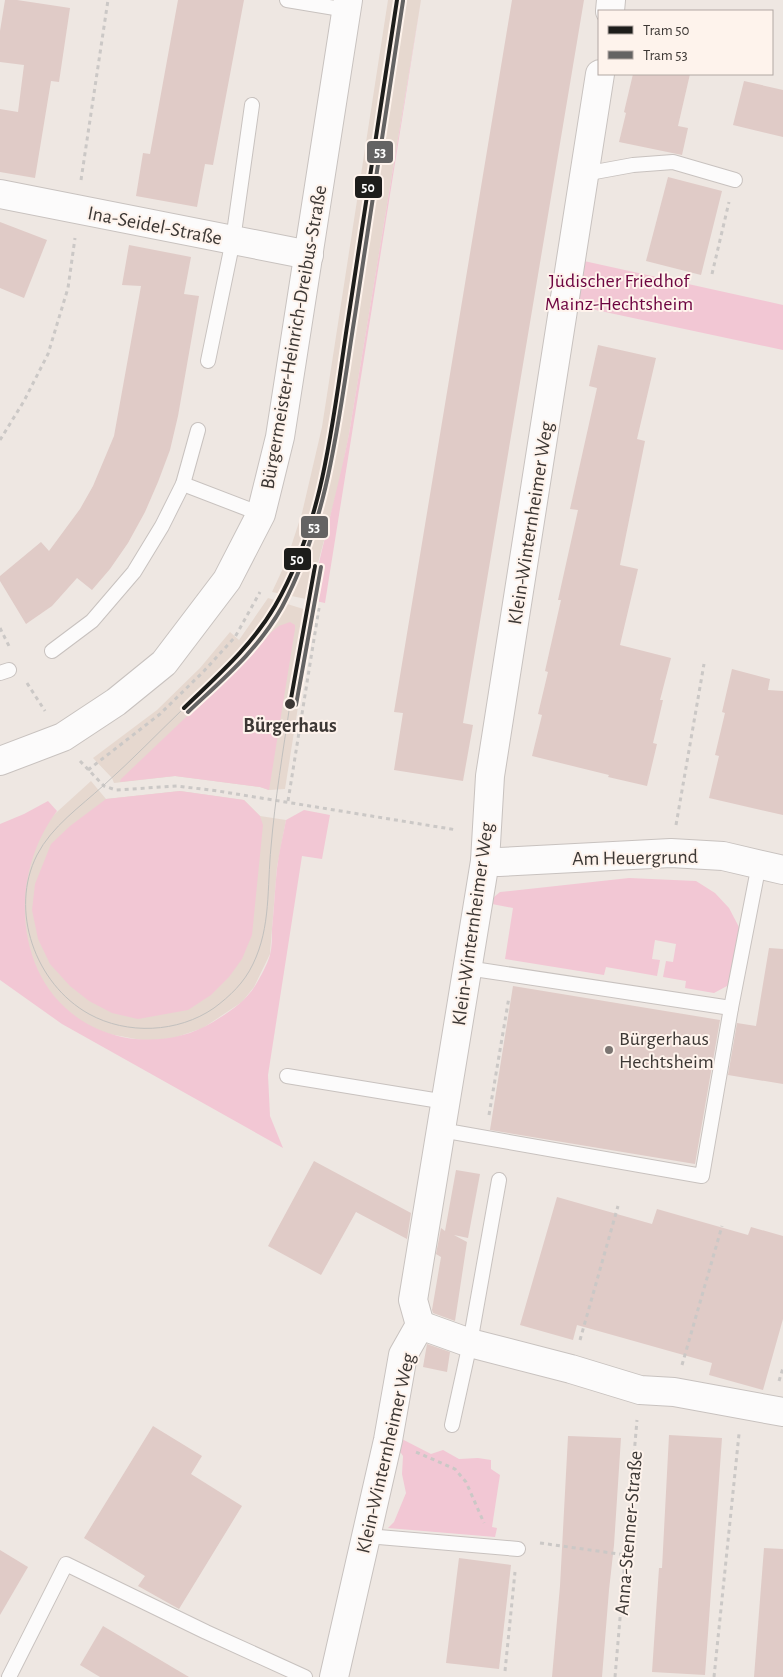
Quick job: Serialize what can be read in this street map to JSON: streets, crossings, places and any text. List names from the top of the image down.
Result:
{
  "streets": {
    "street": [
      "Ina-Seidel-Straße",
      "Bürgermeister-Heinrich-Dreibus-Straße",
      "Klein-Winternheimer Weg",
      "Am Heuergrund"
    ],
    "path": ["Anna-Stenner-Straße"]
  },
  "crossings": [
    ["Ina-Seidel-Straße", "Bürgermeister-Heinrich-Dreibus-Straße"],
    ["Klein-Winternheimer Weg", "Am Heuergrund"]
  ],
  "parks": ["Jüdischer Friedhof Mainz-Hechtsheim"],
  "places": ["Bürgerhaus", "Bürgerhaus Hechtsheim"],
  "lines": ["tram line 50", "tram line 53"],
  "legend": ["Tram 50", "Tram 53"]
}
